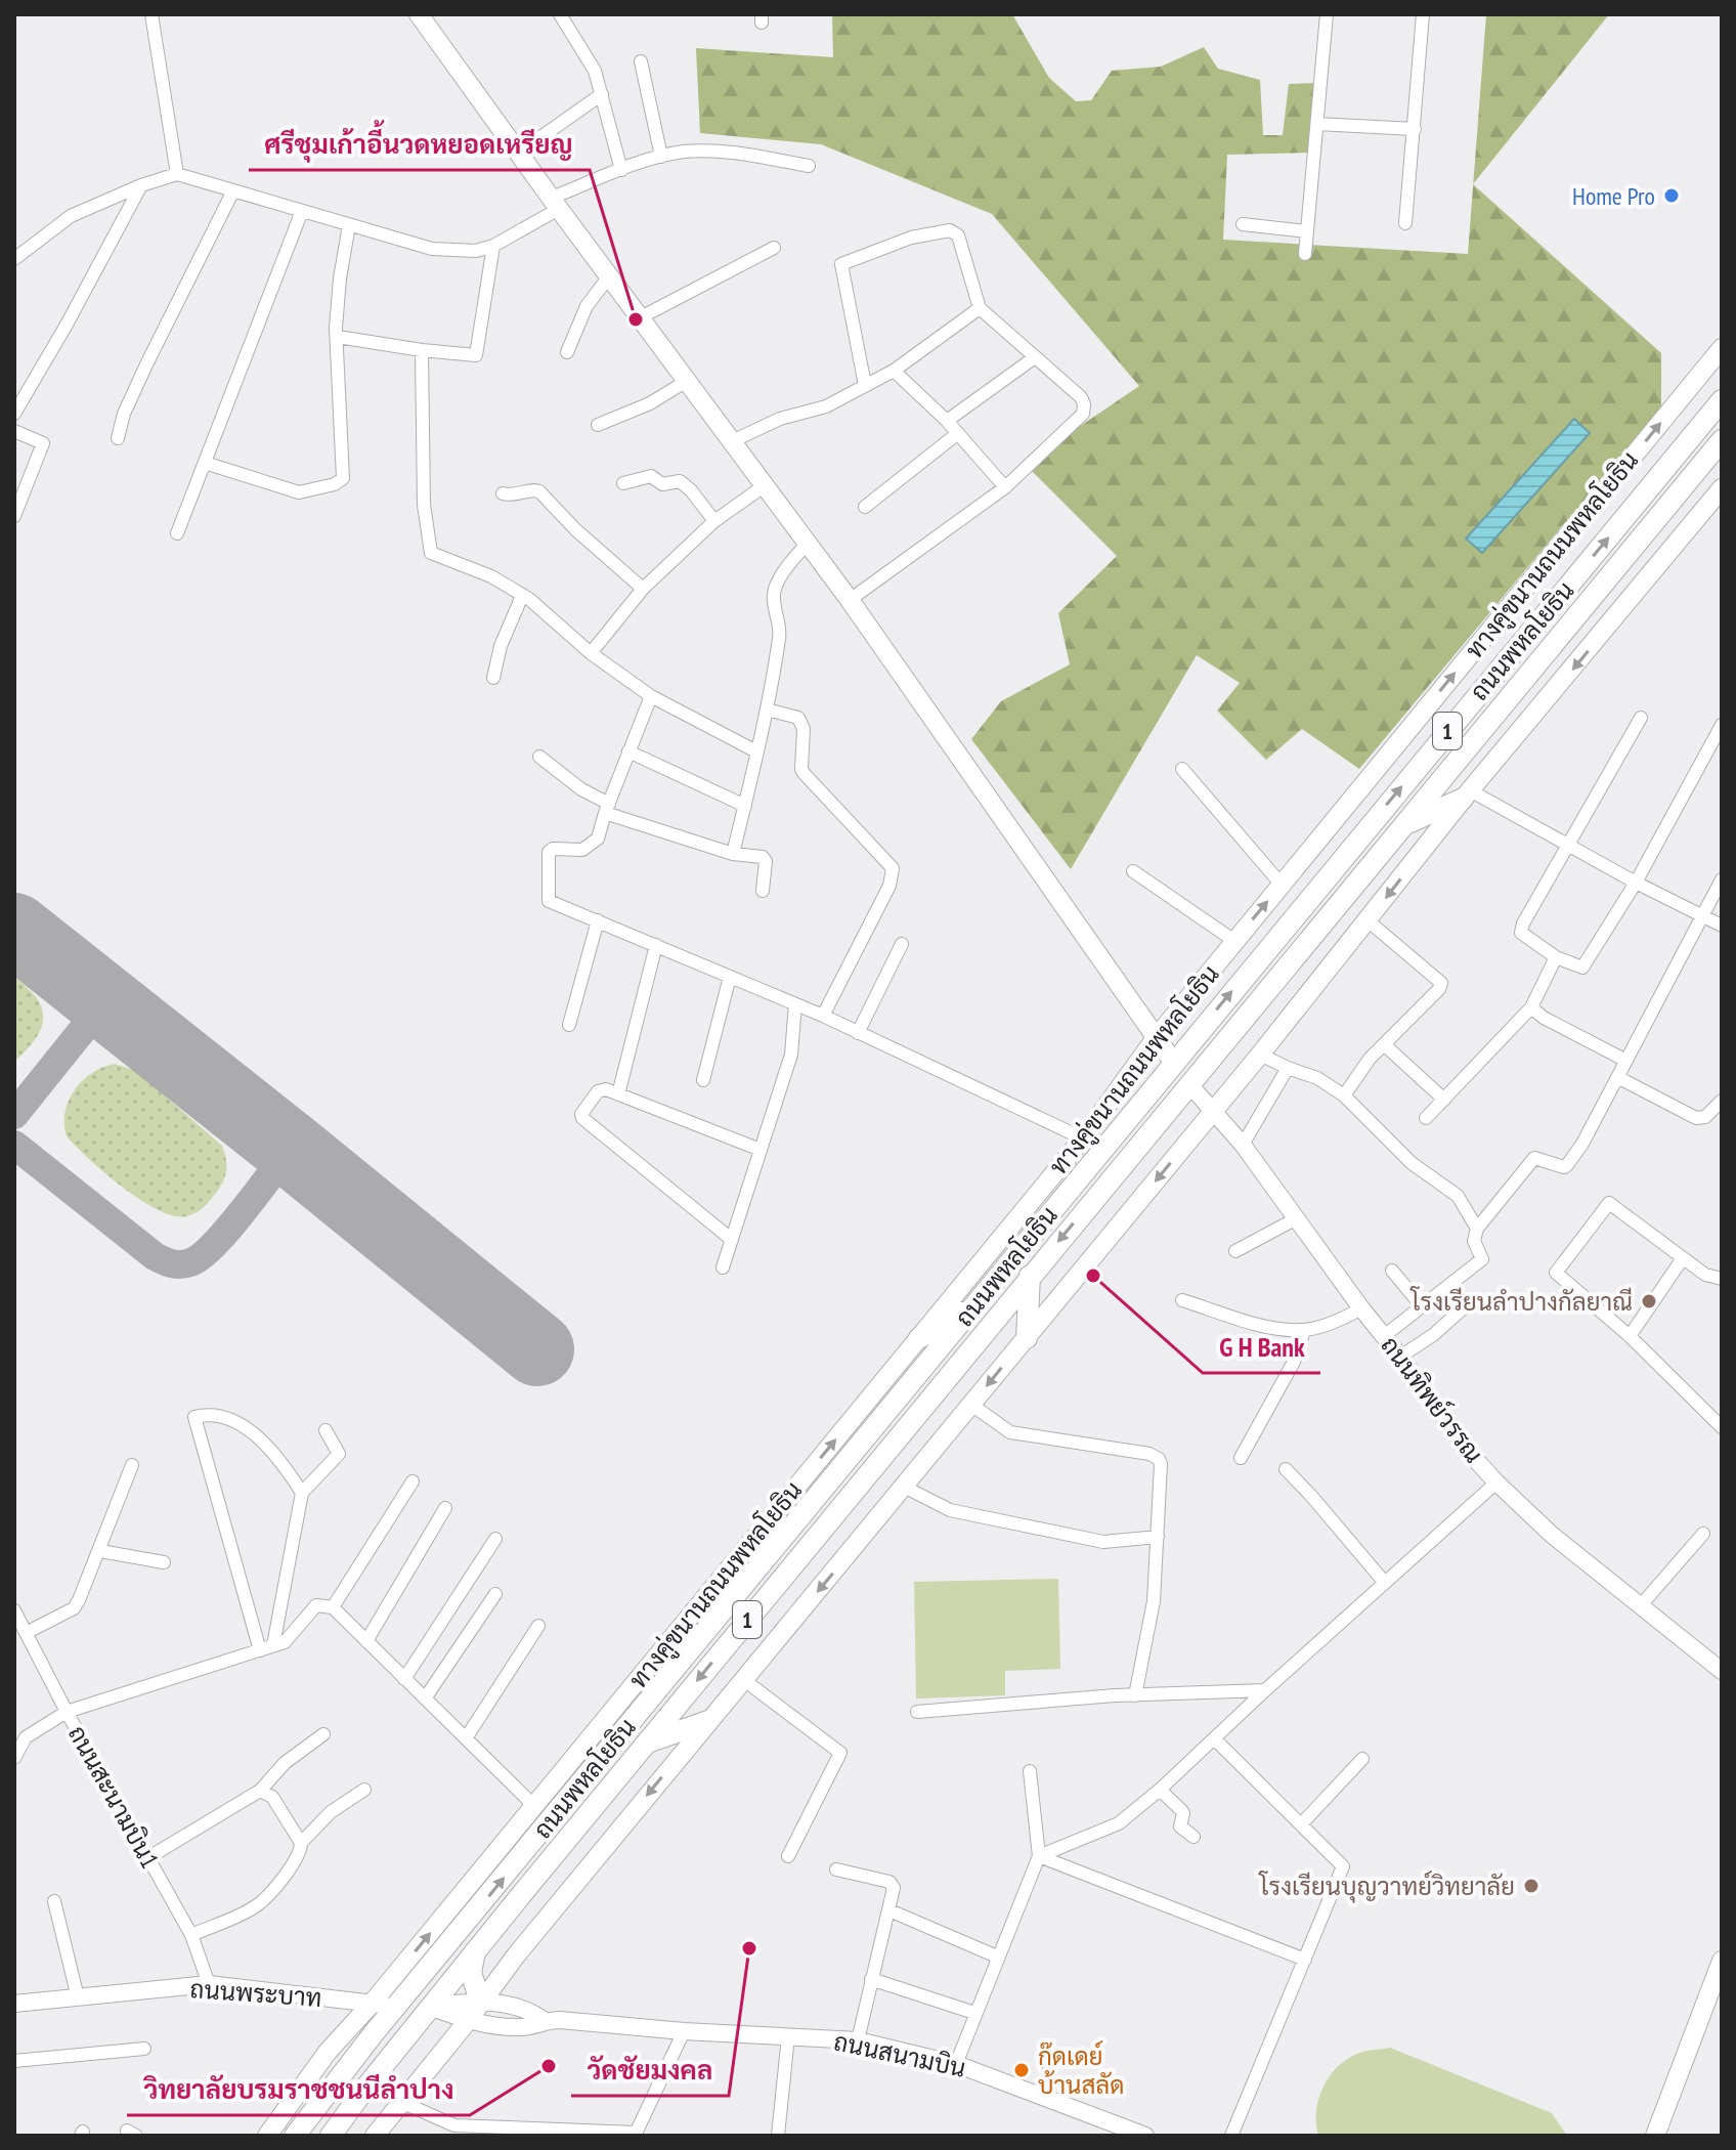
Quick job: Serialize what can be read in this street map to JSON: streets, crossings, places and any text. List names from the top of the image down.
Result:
{
  "streets": {
    "highway": ["ถนนพหลโยธิน", "1"],
    "main road": ["ทางคู่ขนานถนนพหลโยธิน"],
    "street": [
      "ถนนทิพย์วรรณ",
      "ถนนสะนามบิน1",
      "ถนนพระบาท",
      "ถนนสนามบิน"
    ]
  },
  "crossings": [
    ["ทางคู่ขนานถนนพหลโยธิน", "ถนนพระบาท"],
    ["ถนนพหลโยธิน", "ถนนทิพย์วรรณ"],
    ["ถนนพหลโยธิน", "ถนนพระบาท"],
    ["ถนนพหลโยธิน", "ถนนสนามบิน"],
    ["1", "ถนนทิพย์วรรณ"],
    ["1", "ถนนสนามบิน"],
    ["ถนนสะนามบิน1", "ถนนพระบาท"]
  ],
  "places": [
    "Home Pro",
    "ศรีชุมเก้าอี้นวดหยอดเหรียญ",
    "G H Bank",
    "โรงเรียนลำปางกัลยาณี",
    "โรงเรียนบุญวาทย์วิทยาลัย",
    "วัดชัยมงคล",
    "วิทยาลัยบรมราชชนนีลำปาง",
    "กู๊ดเดย์ บ้านสลัด"
  ]
}
